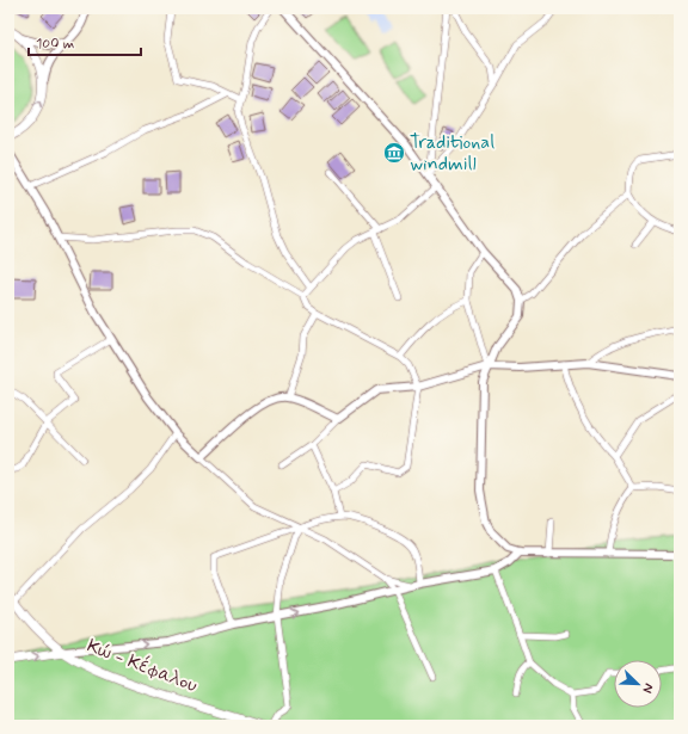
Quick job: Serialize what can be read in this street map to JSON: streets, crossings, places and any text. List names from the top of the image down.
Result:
{
  "streets": {
    "main road": ["Κώ - Κέφαλου"]
  },
  "places": {
    "museum": ["Traditional windmill"]
  },
  "scale_bar": "100 m",
  "north": "bottom right"
}
